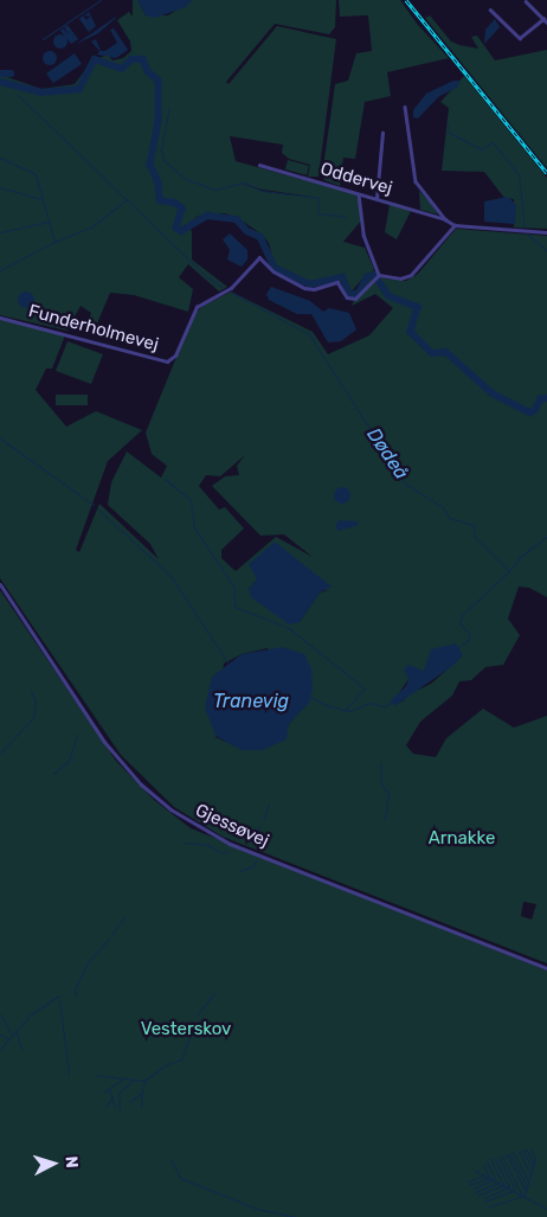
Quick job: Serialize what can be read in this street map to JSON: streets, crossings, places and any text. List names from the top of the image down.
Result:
{
  "streets": {
    "street": ["Oddervej", "Funderholmevej", "Gjessøvej"]
  },
  "water": ["Dødeå", "Tranevig"],
  "parks": ["Arnakke", "Vesterskov"],
  "north": "right"
}
